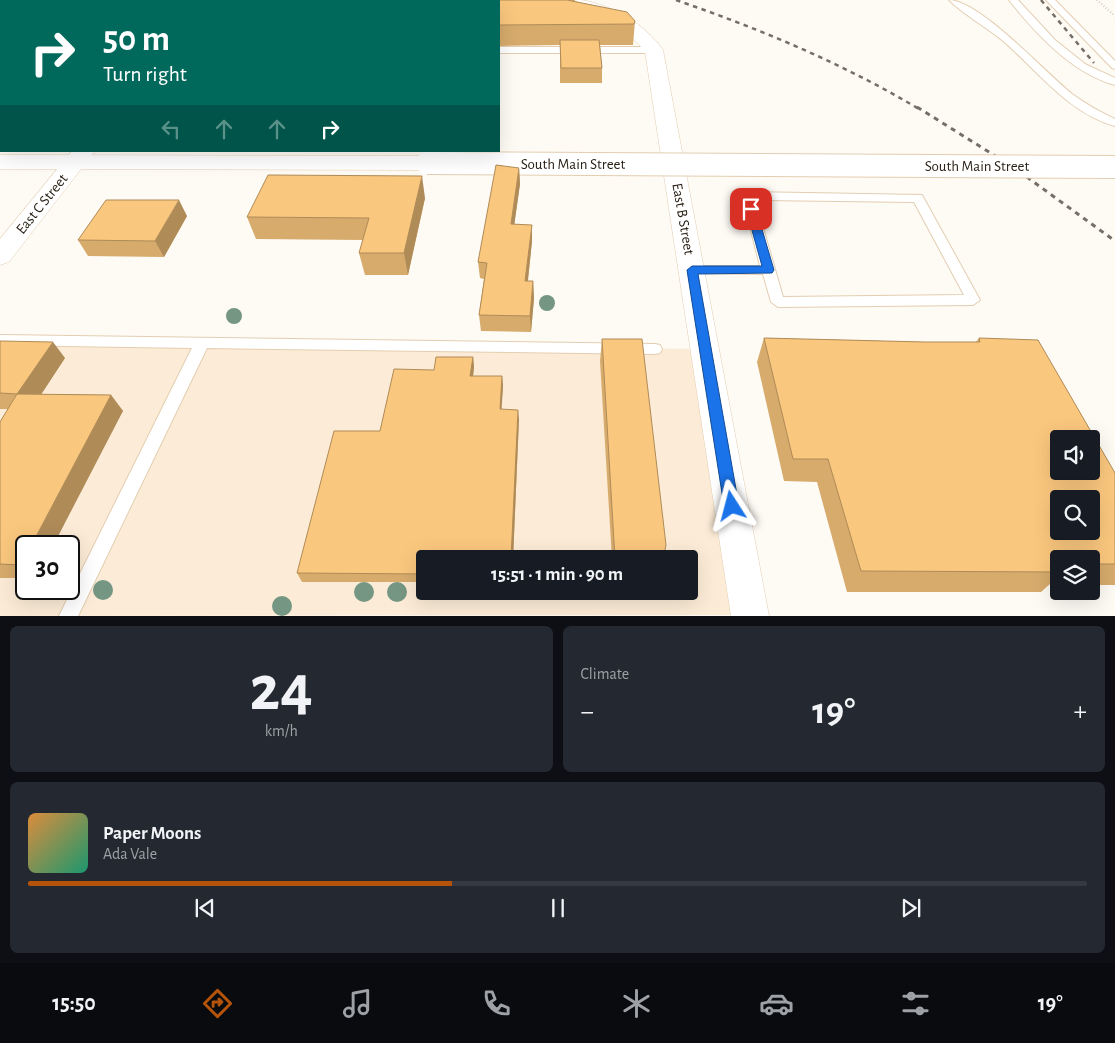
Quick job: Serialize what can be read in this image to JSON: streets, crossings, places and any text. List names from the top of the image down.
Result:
{
  "streets": {
    "street": ["South Main Street", "East C Street", "East B Street"]
  },
  "crossings": [
    ["South Main Street", "East C Street"]
  ],
  "page": {
    "turn": ["50 m", "Turn right"],
    "limit": "30",
    "trip": "15:51 · 1 min · 90 m",
    "tile": [
      ["24", "km/h"],
      "Climate"
    ],
    "heat": ["−", "19°", "+"],
    "song": ["Paper Moons", "Ada Vale"],
    "tabs": ["15:50", "19°"]
  }
}
